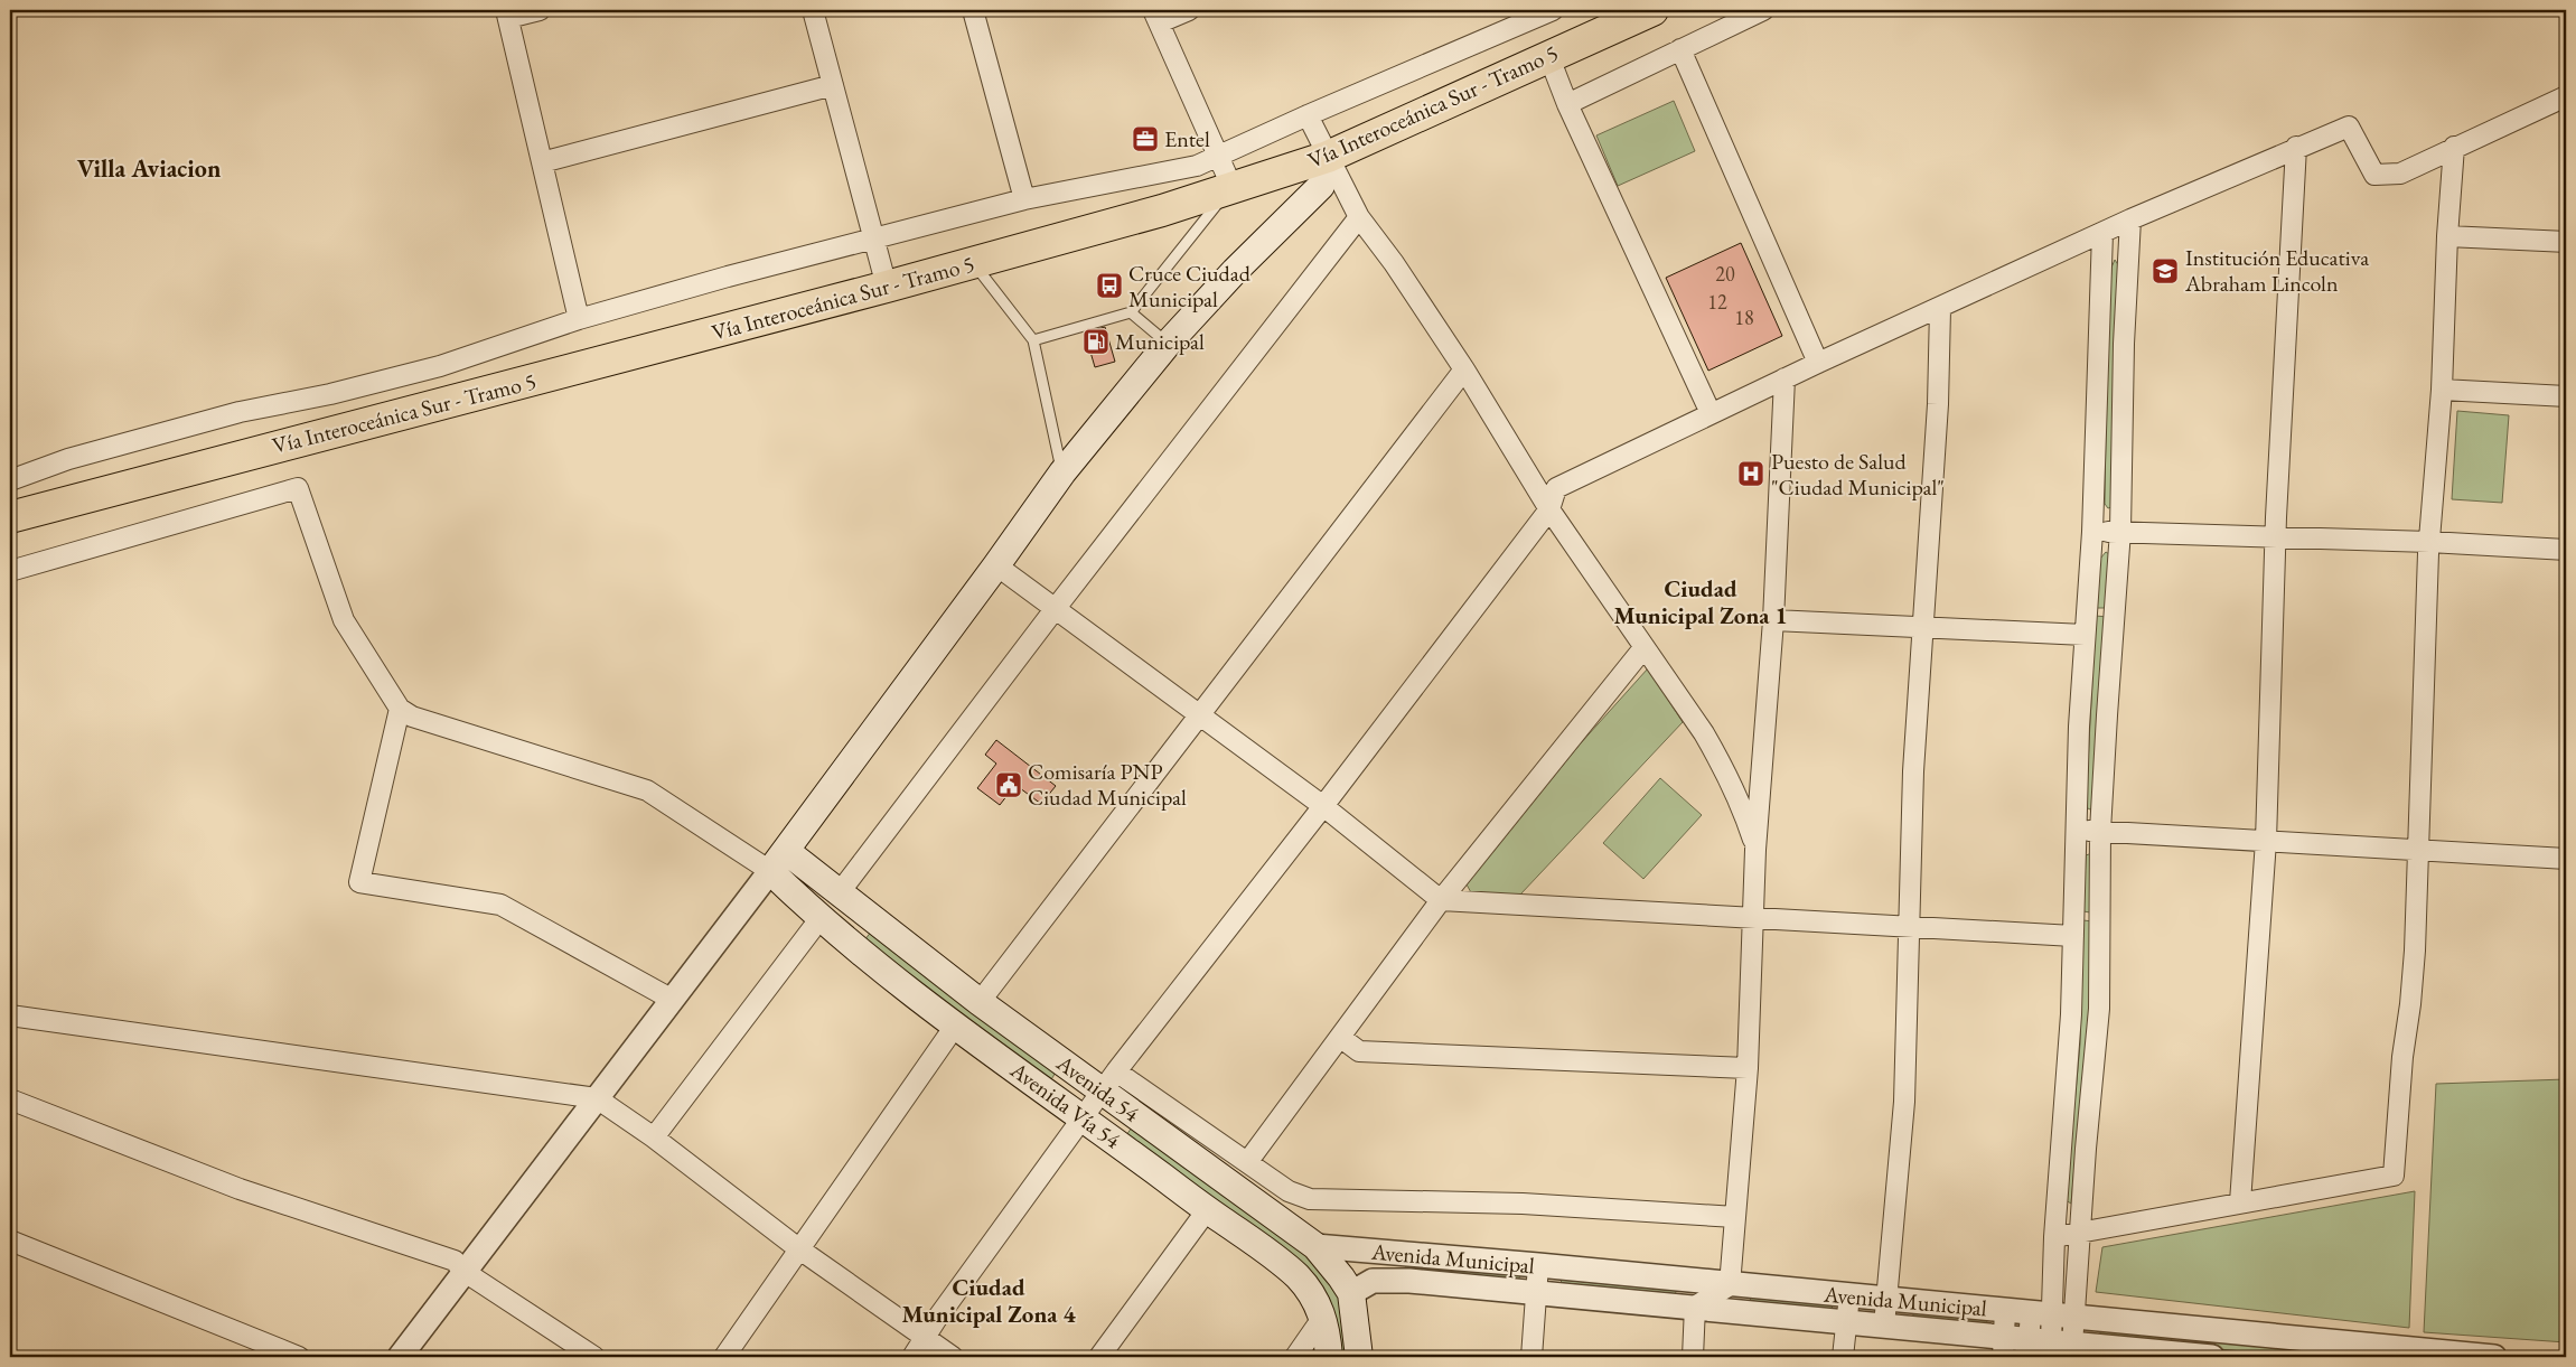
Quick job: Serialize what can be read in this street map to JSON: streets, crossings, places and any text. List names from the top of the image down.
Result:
{
  "streets": {
    "highway": ["Vía Interoceánica Sur - Tramo 5"],
    "main road": ["Avenida 54", "Avenida Vía 54"],
    "street": ["Avenida Municipal"]
  },
  "crossings": [
    ["Avenida 54", "Avenida Vía 54"],
    ["Avenida 54", "Avenida Municipal"]
  ],
  "districts": ["Villa Aviacion", "Ciudad Municipal Zona 1", "Ciudad Municipal Zona 4"],
  "places": {
    "office": ["Entel"],
    "school or university": ["Institución Educativa Abraham Lincoln"],
    "bus stop": ["Cruce Ciudad Municipal"],
    "fuel station": ["Municipal"],
    "hospital": ["Puesto de Salud \"Ciudad Municipal\""],
    "public building": ["Comisaría PNP Ciudad Municipal"]
  },
  "house_numbers": ["20", "12", "18"]
}
